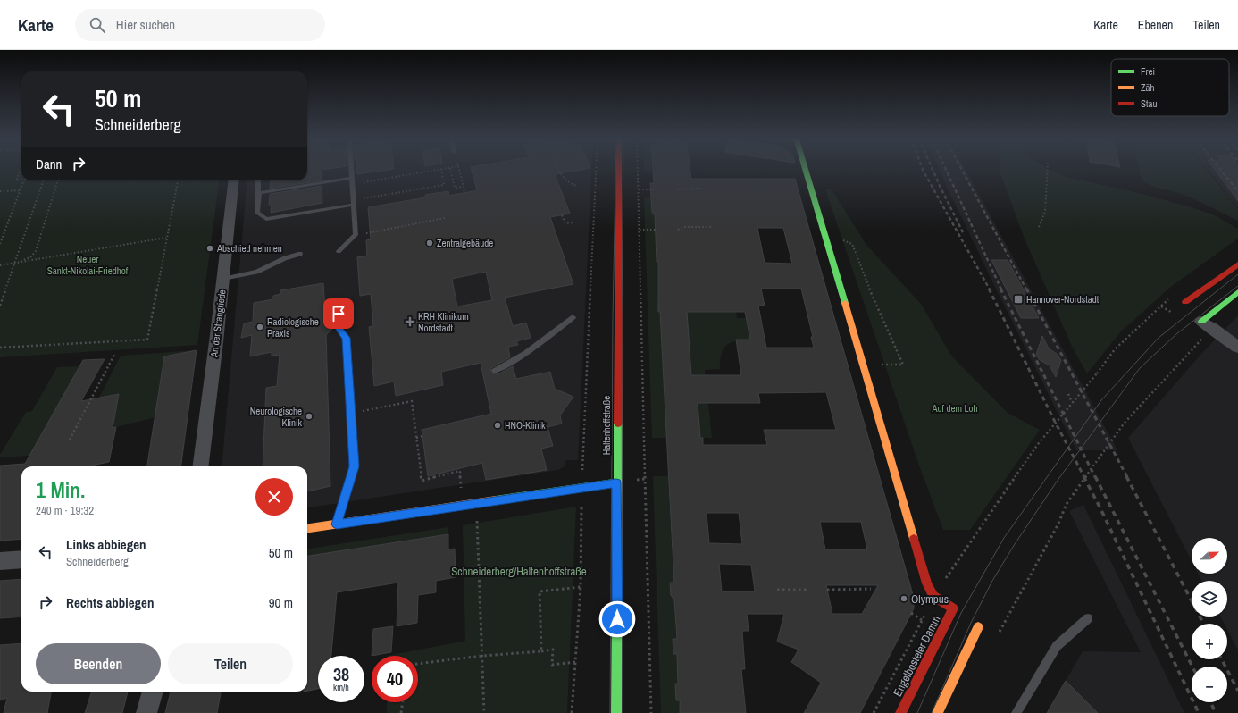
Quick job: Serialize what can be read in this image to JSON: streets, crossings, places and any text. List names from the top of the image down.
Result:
{
  "streets": {
    "street": ["An der Strangriede", "Haltenhoffstraße", "Engelbosteler Damm"]
  },
  "parks": ["Neuer Sankt-Nikolai-Friedhof", "Auf dem Loh", "Schneiderberg/Haltenhoffstraße"],
  "places": {
    "other": [
      "Zentralgebäude",
      "Abschied nehmen",
      "Radiologische Praxis",
      "Neurologische Klinik",
      "HNO-Klinik",
      "Olympus"
    ],
    "transit": ["Hannover-Nordstadt"],
    "health": ["KRH Klinikum Nordstadt"]
  },
  "legend": ["Frei", "Zäh", "Stau"],
  "north": "right",
  "page": {
    "header": "Karte",
    "search": "Hier suchen",
    "nav": ["Karte", "Ebenen", "Teilen"],
    "turn": ["50 m", "Schneiderberg"],
    "then": "Dann",
    "heading": ["1 Min.", "240 m · 19:32"],
    "list": [
      {
        "name": "Links abbiegen",
        "note": "Schneiderberg",
        "value": "50 m"
      },
      {
        "name": "Rechts abbiegen",
        "value": "90 m"
      }
    ],
    "map_buttons": ["+", "−"],
    "buttons": ["Beenden", "Teilen"],
    "speed": "38 km/h",
    "limit": "40"
  }
}
